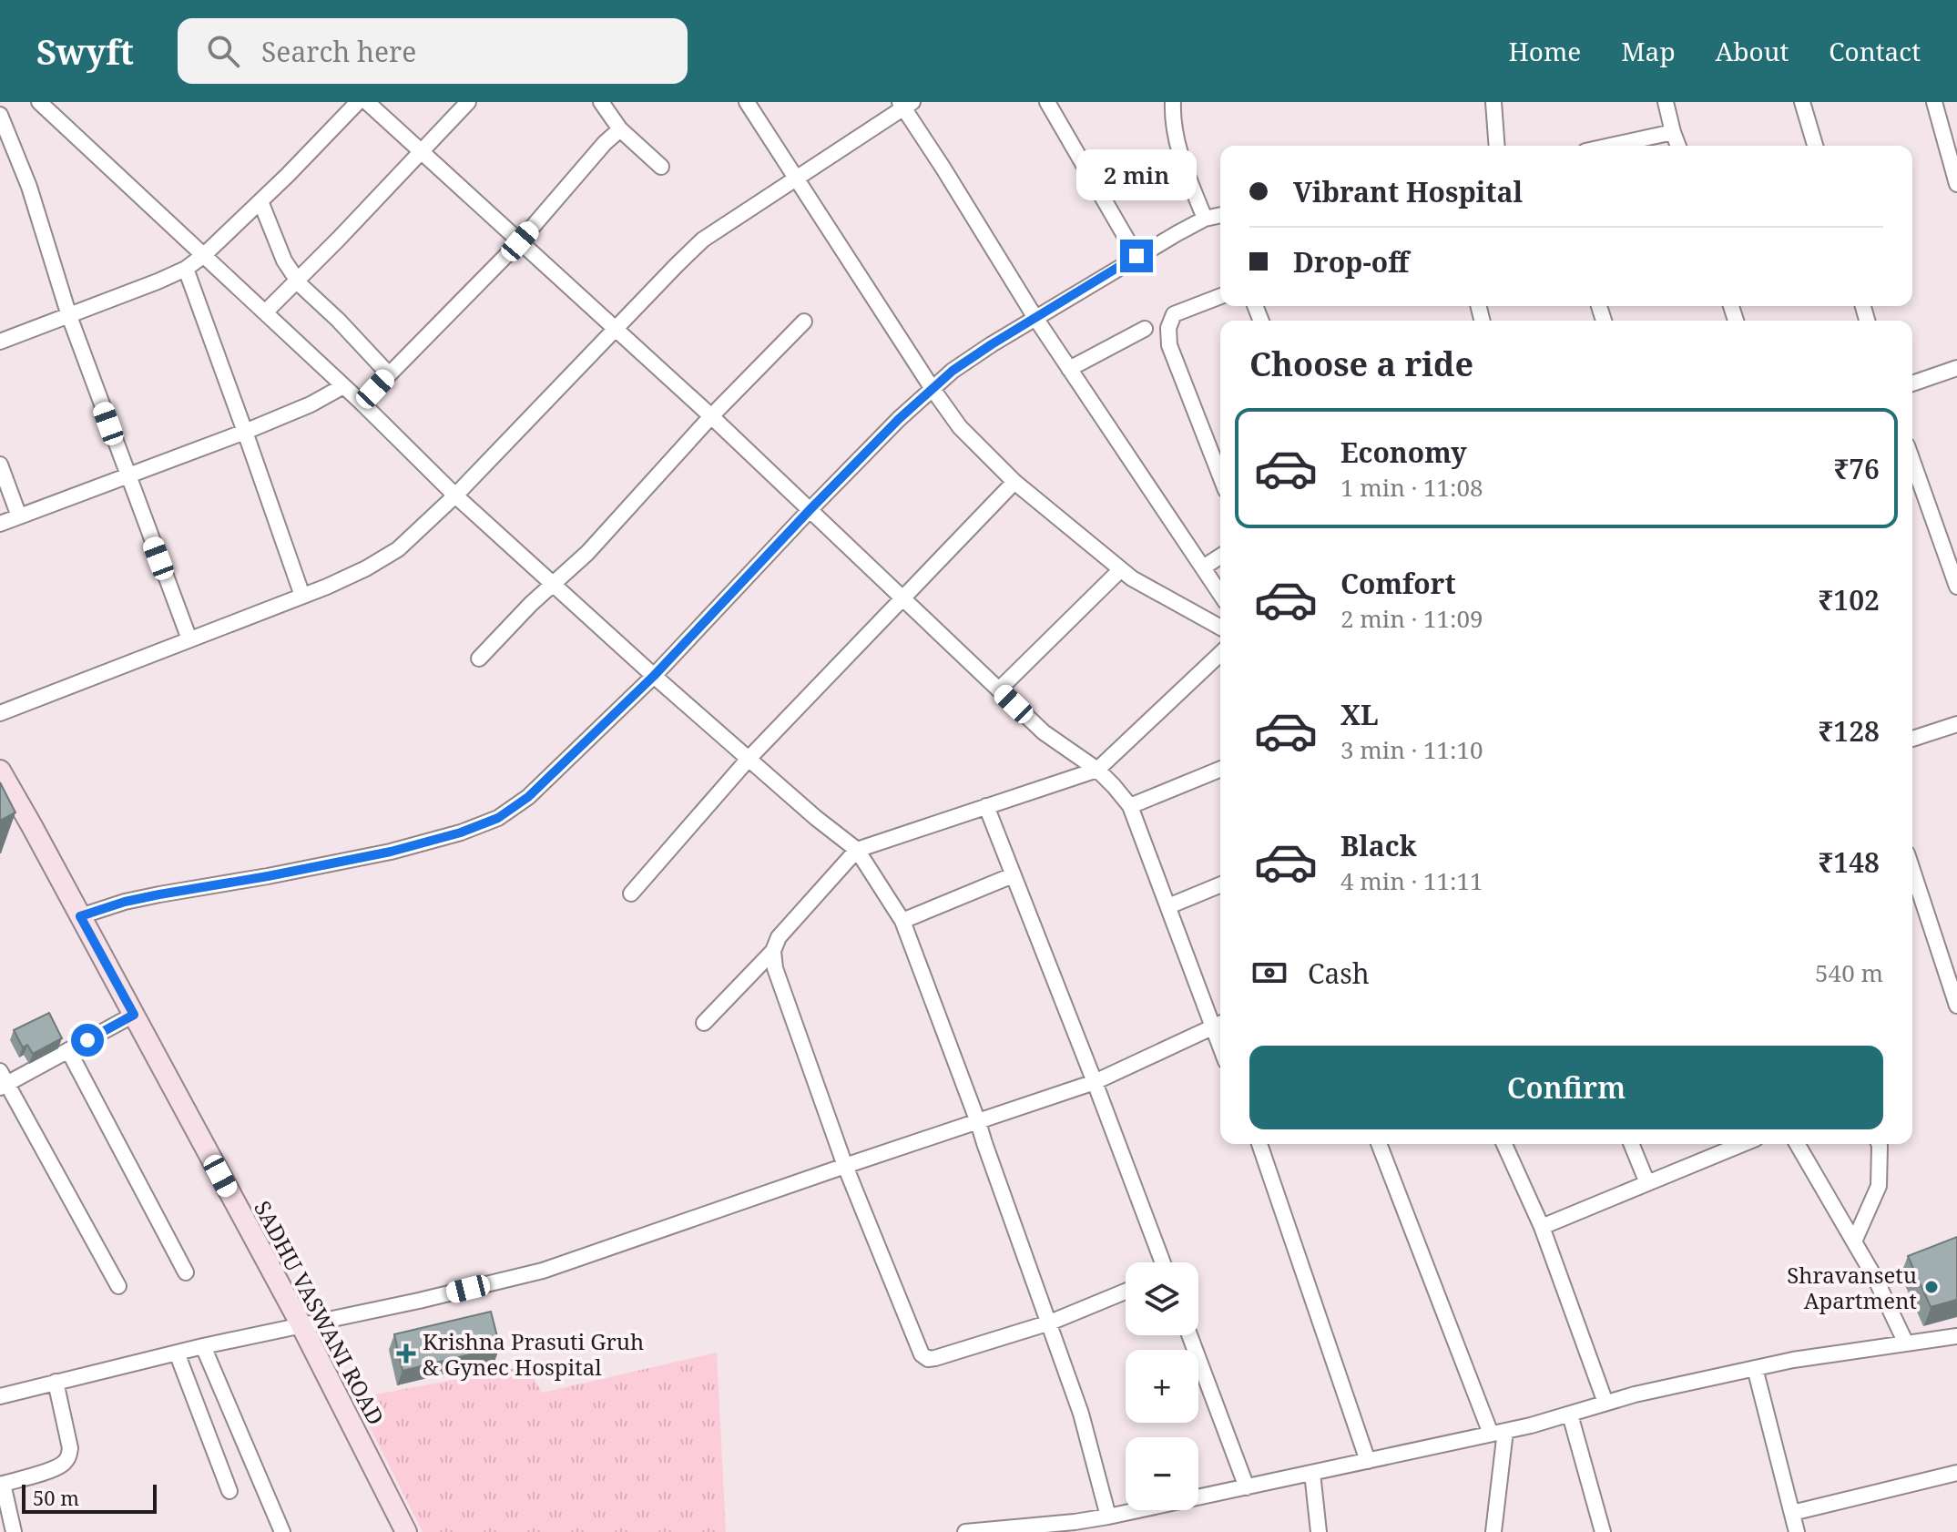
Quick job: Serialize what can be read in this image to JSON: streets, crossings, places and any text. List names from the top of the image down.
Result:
{
  "streets": {
    "street": ["SADHU VASWANI ROAD"]
  },
  "places": {
    "other": ["Shravansetu Apartment"],
    "health": ["Krishna Prasuti Gruh & Gynec Hospital"]
  },
  "scale_bar": "50 m",
  "page": {
    "header": "Swyft",
    "search": "Search here",
    "nav": [
      "Home",
      "Map",
      "About",
      "Contact"
    ],
    "banner": ["Vibrant Hospital", "Drop-off"],
    "bubble": "2 min",
    "heading": "Choose a ride",
    "list": [
      {
        "name": "Economy",
        "note": "1 min · 11:08",
        "value": "₹76"
      },
      {
        "name": "Comfort",
        "note": "2 min · 11:09",
        "value": "₹102"
      },
      {
        "name": "XL",
        "note": "3 min · 11:10",
        "value": "₹128"
      },
      {
        "name": "Black",
        "note": "4 min · 11:11",
        "value": "₹148"
      }
    ],
    "pay": ["Cash", "540 m"],
    "buttons": "Confirm",
    "map_buttons": ["+", "−"],
    "scale": "50 m"
  }
}
